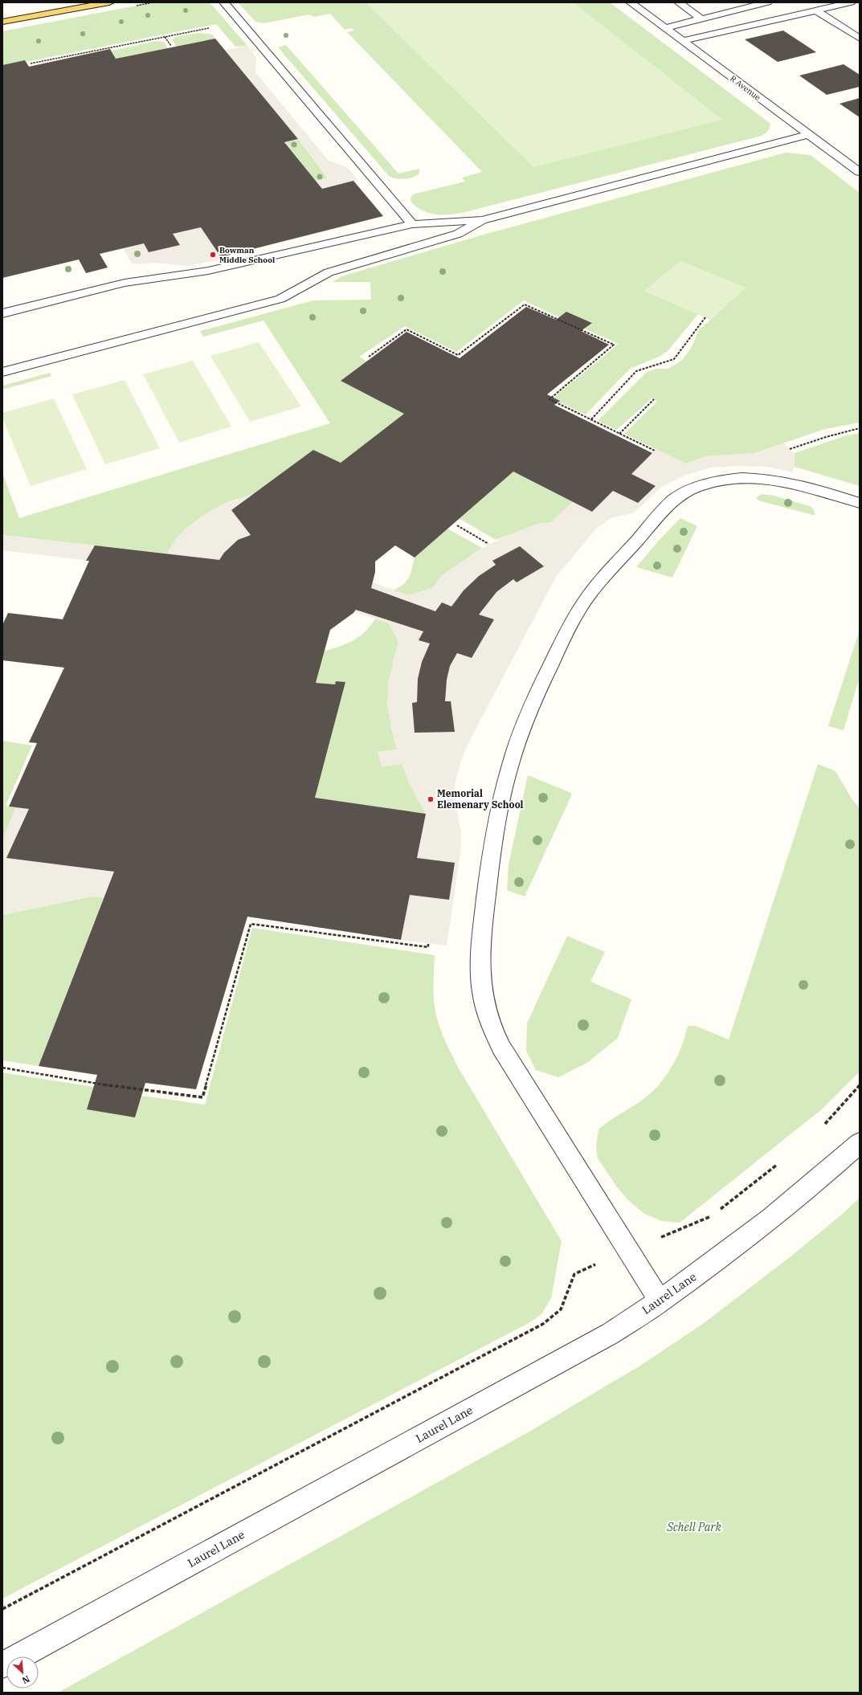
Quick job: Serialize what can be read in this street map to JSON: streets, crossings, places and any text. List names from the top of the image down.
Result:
{
  "streets": {
    "street": ["R Avenue", "Laurel Lane"]
  },
  "parks": ["Schell Park"],
  "places": ["Bowman Middle School", "Memorial Elemenary School"],
  "north": "bottom right"
}
